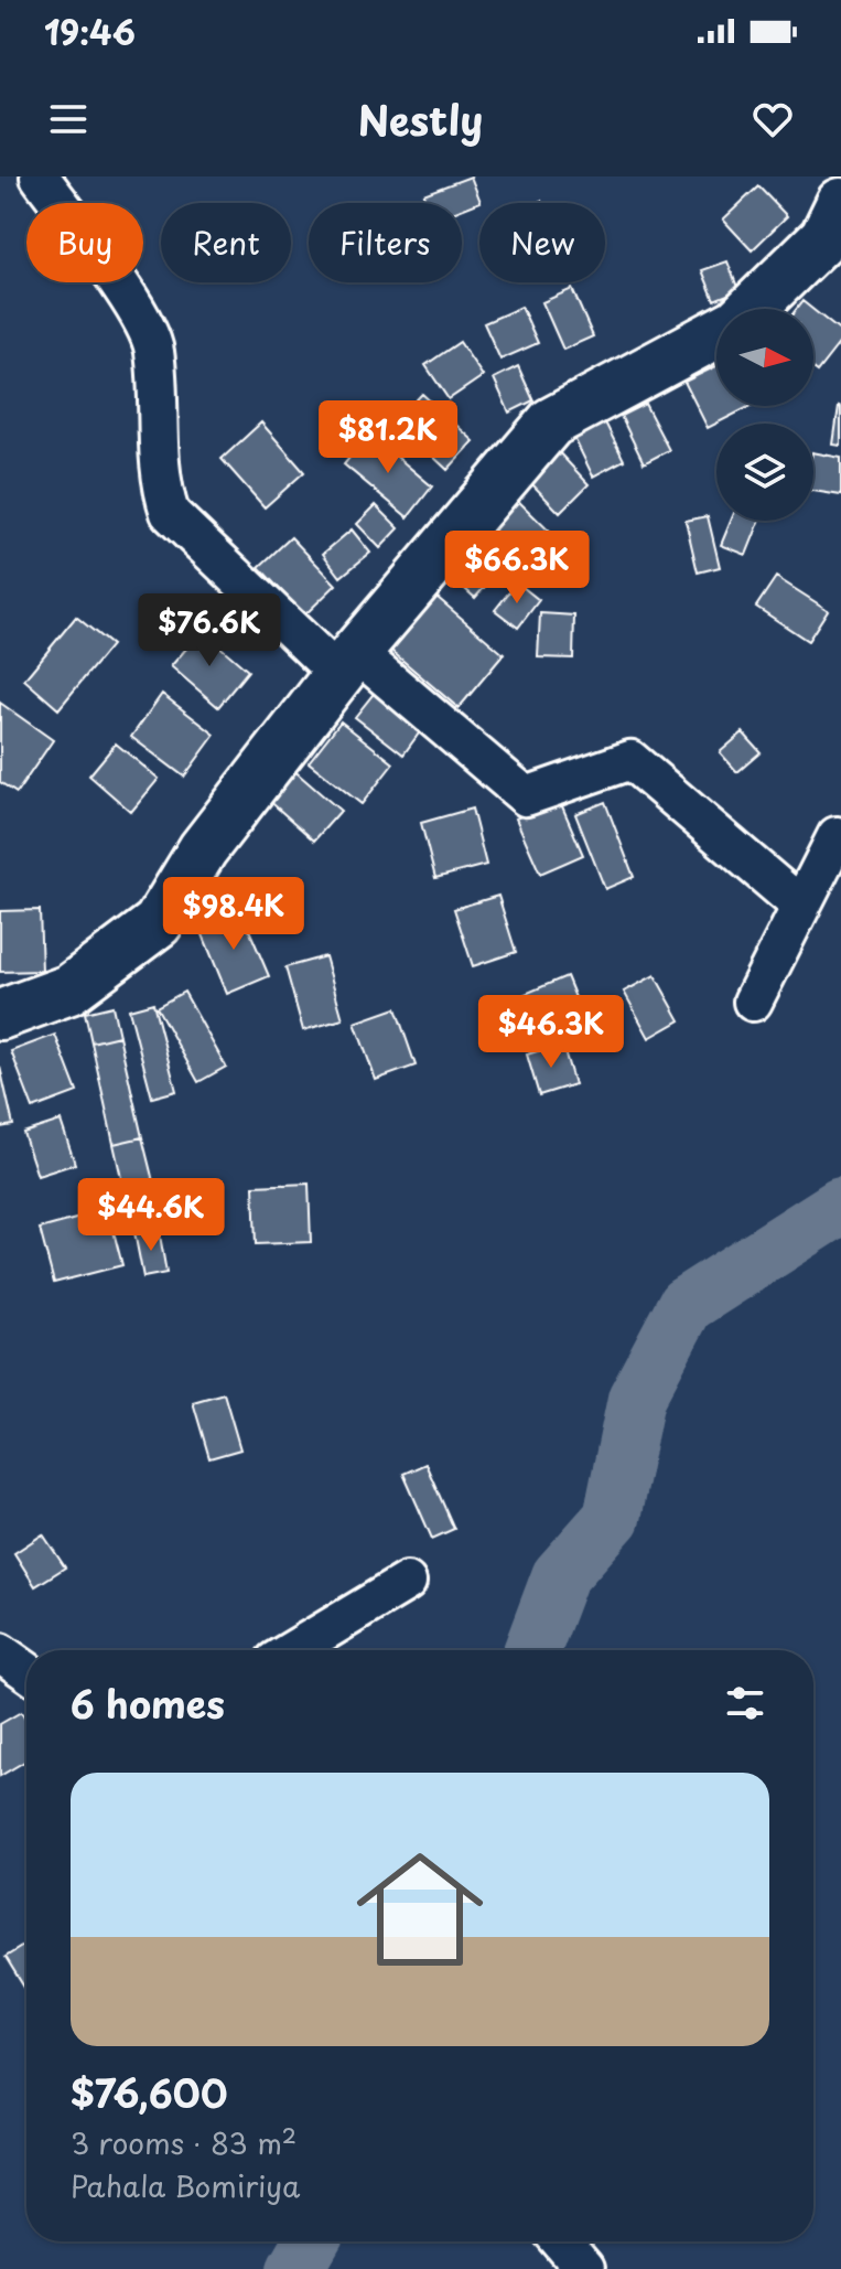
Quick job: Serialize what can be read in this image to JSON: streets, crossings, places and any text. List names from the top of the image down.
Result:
{
  "north": "right",
  "page": {
    "status": "19:46",
    "header": "Nestly",
    "chip": [
      "Buy",
      "Rent",
      "Filters",
      "New"
    ],
    "price": [
      "$81.2K",
      "$66.3K",
      "$76.6K",
      "$98.4K",
      "$46.3K",
      "$44.6K"
    ],
    "heading": "6 homes",
    "list": [
      {
        "name": "$76,600",
        "note": "3 rooms · 83 m² · Pahala Bomiriya"
      }
    ]
  }
}
